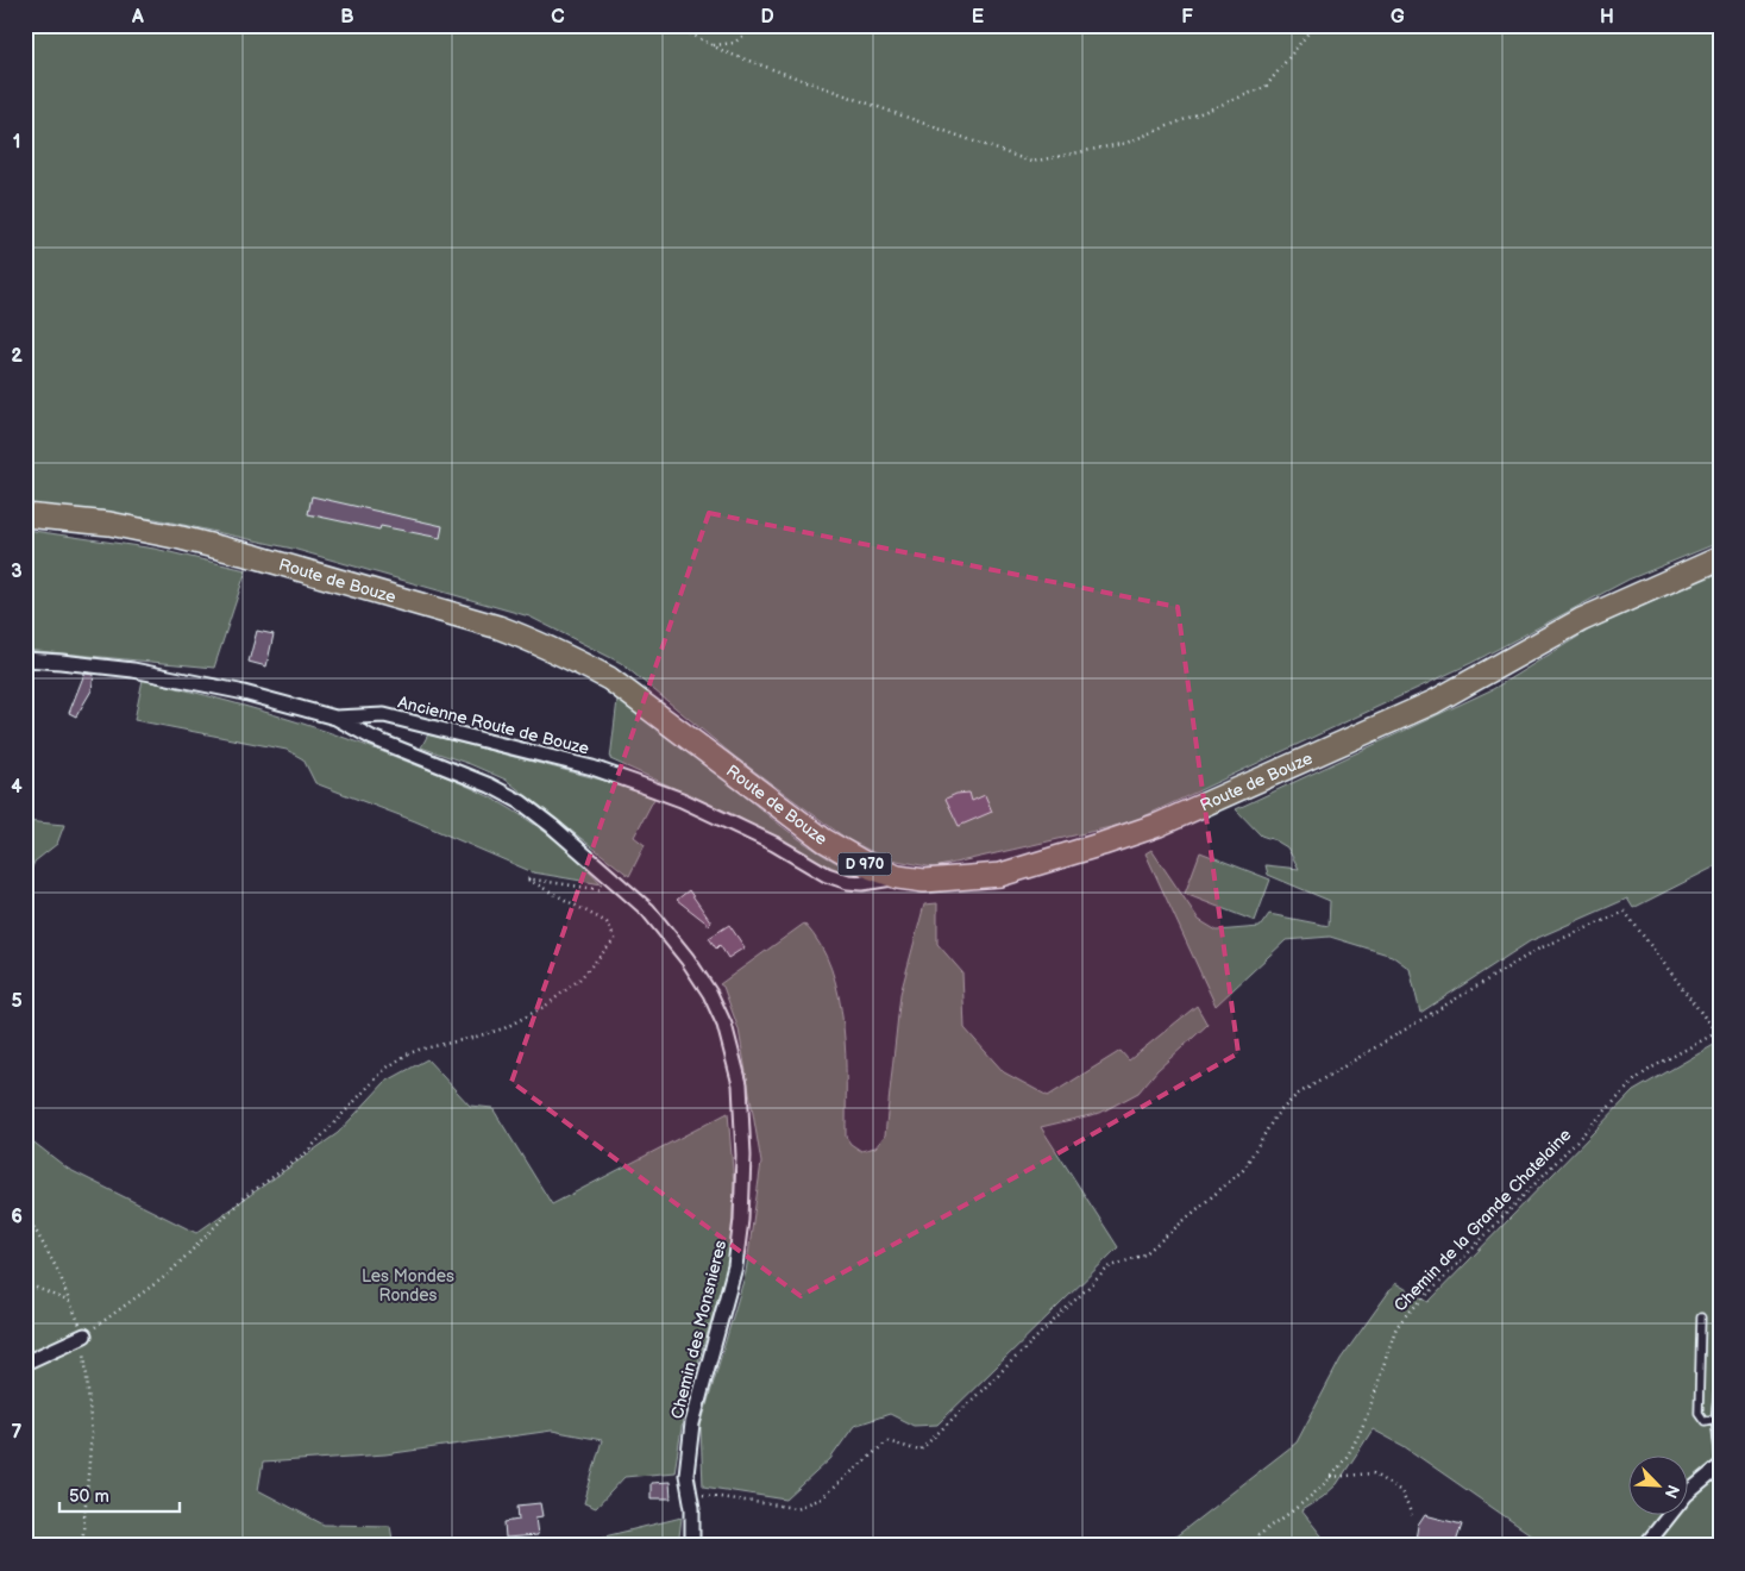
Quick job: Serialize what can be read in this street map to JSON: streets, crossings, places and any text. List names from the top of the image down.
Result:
{
  "streets": {
    "main road": ["Route de Bouze", "D 970"],
    "street": ["Ancienne Route de Bouze", "Chemin des Monsnieres"],
    "path": ["Chemin de la Grande Chatelaine"]
  },
  "crossings": [
    ["Route de Bouze", "Ancienne Route de Bouze"],
    ["Ancienne Route de Bouze", "Chemin des Monsnieres"]
  ],
  "parks": ["Les Mondes Rondes"],
  "scale_bar": "50 m",
  "north": "bottom right",
  "grid": {
    "columns": [
      "A",
      "B",
      "C",
      "D",
      "E",
      "F",
      "G",
      "H"
    ],
    "rows": [
      "1",
      "2",
      "3",
      "4",
      "5",
      "6",
      "7"
    ]
  }
}
